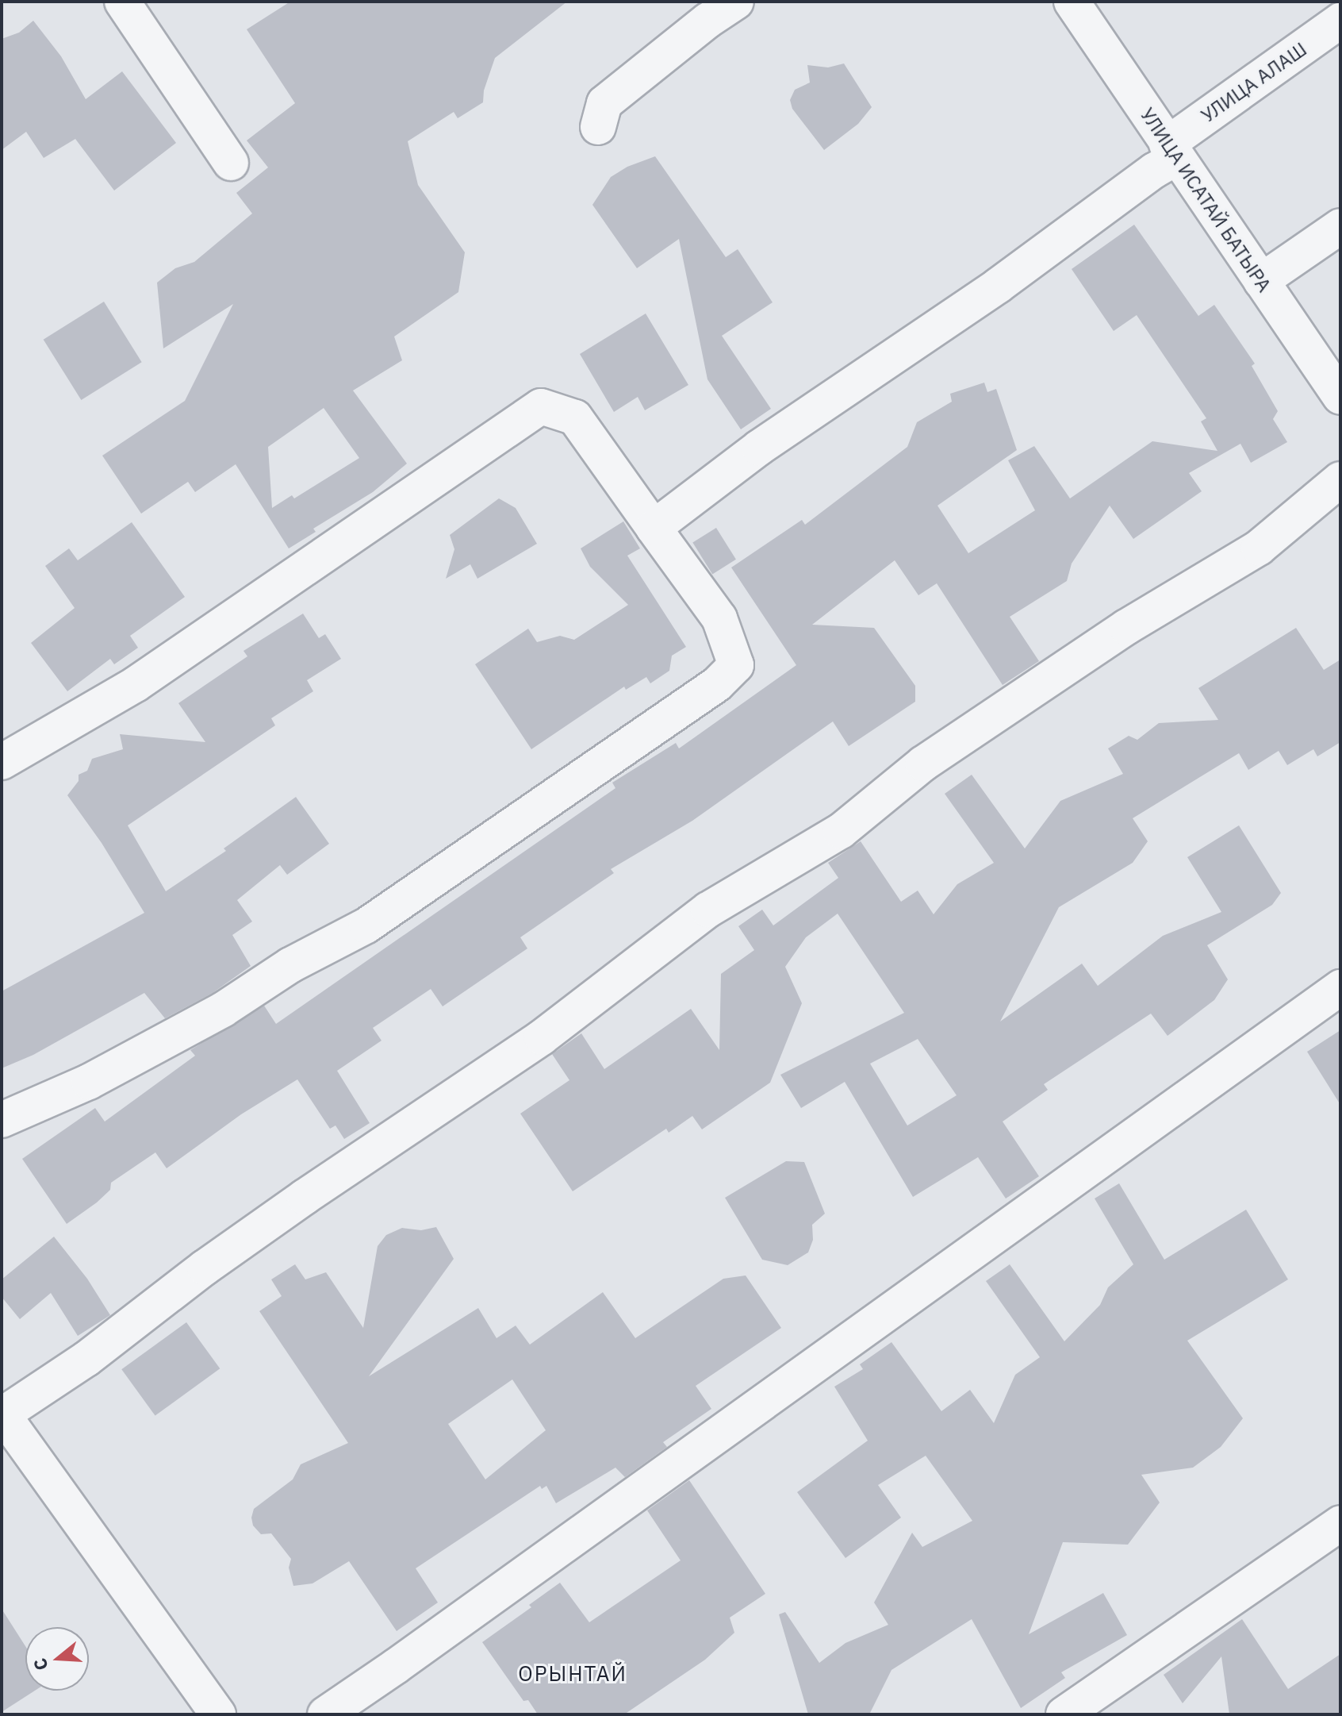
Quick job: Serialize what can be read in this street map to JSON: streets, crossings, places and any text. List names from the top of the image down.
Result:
{
  "streets": {
    "street": ["УЛИЦА АЛАШ", "УЛИЦА ИСАТАЙ БАТЫРА"]
  },
  "crossings": [
    ["УЛИЦА АЛАШ", "УЛИЦА ИСАТАЙ БАТЫРА"]
  ],
  "districts": ["ОРЫНТАЙ"],
  "north": "left"
}
